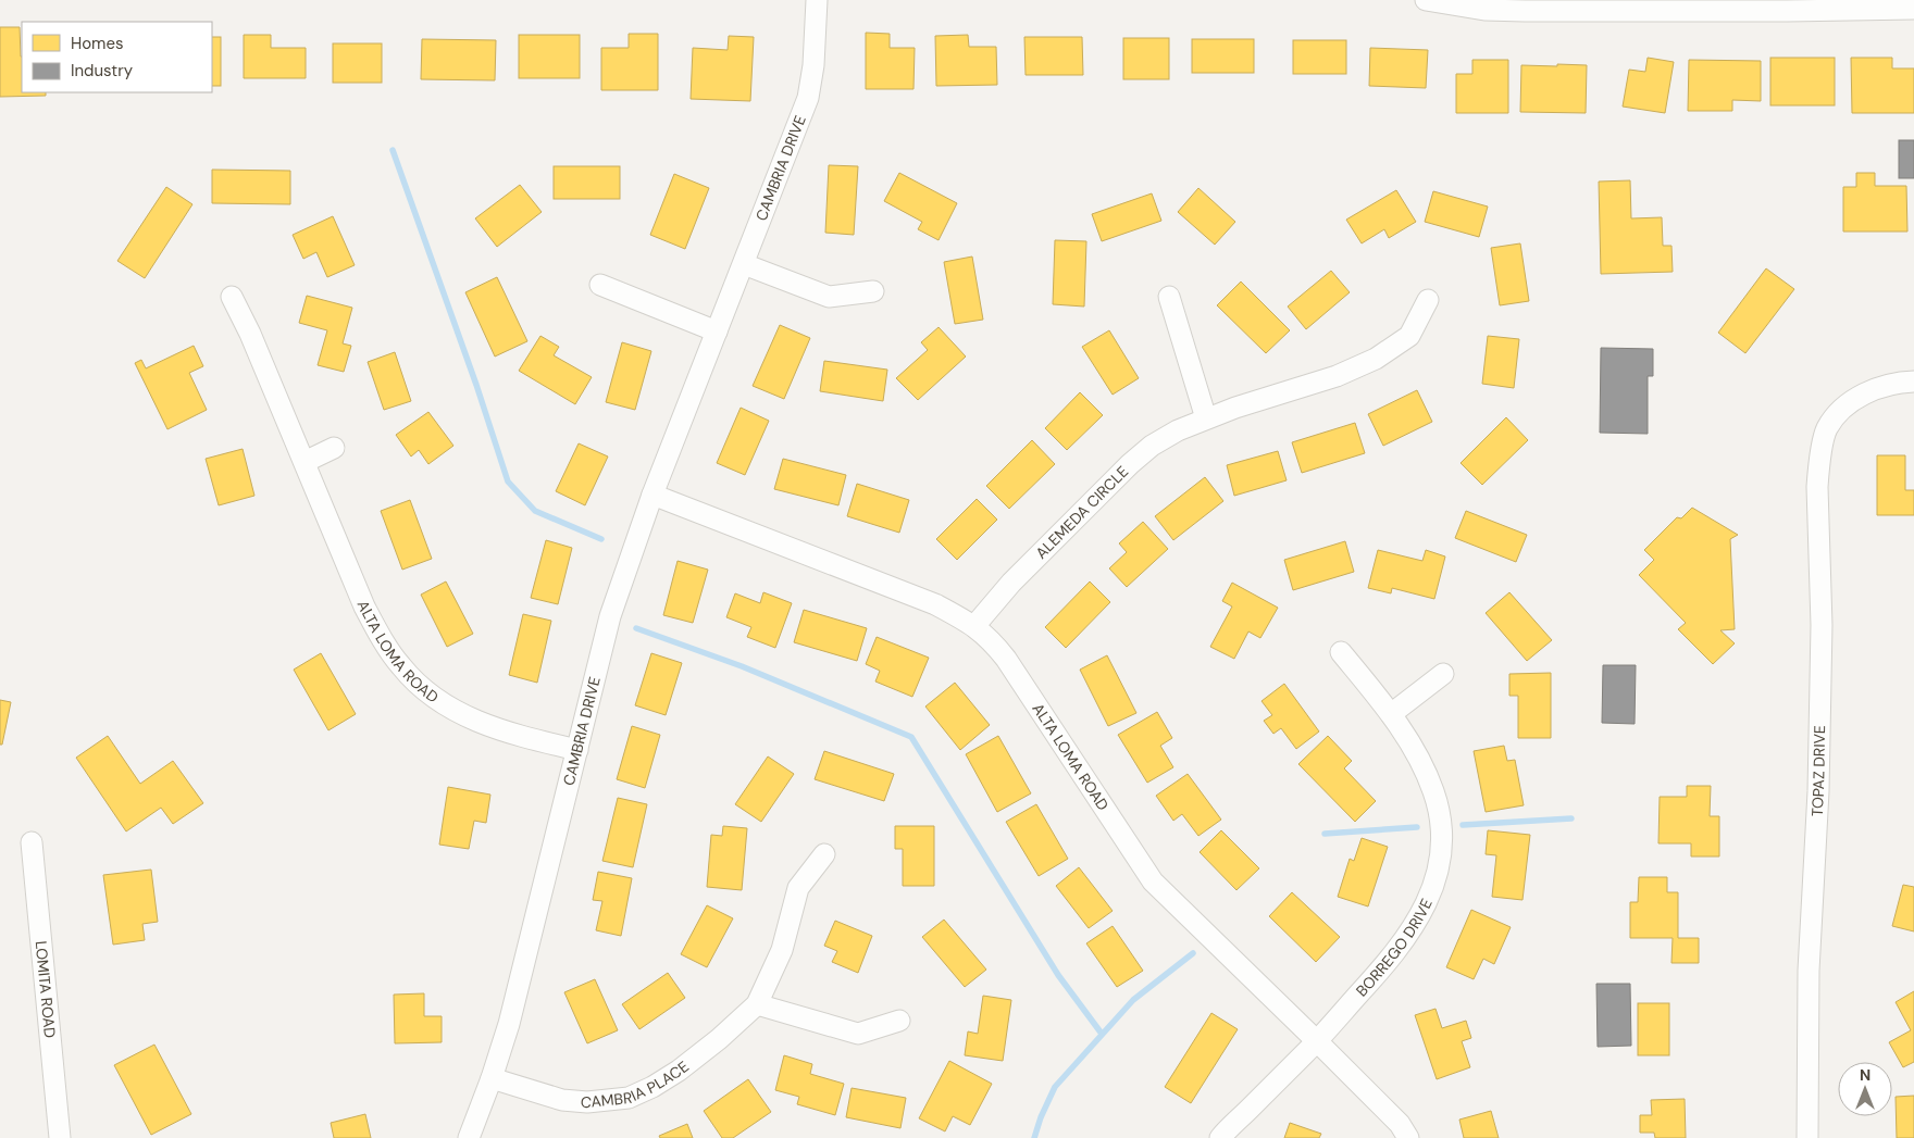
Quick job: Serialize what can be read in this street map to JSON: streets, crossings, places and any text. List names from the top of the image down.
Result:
{
  "streets": {
    "street": [
      "CAMBRIA DRIVE",
      "ALEMEDA CIRCLE",
      "ALTA LOMA ROAD",
      "TOPAZ DRIVE",
      "BORREGO DRIVE",
      "LOMITA ROAD",
      "CAMBRIA PLACE"
    ]
  },
  "crossings": [
    ["CAMBRIA DRIVE", "ALTA LOMA ROAD"],
    ["CAMBRIA DRIVE", "CAMBRIA PLACE"],
    ["ALEMEDA CIRCLE", "ALTA LOMA ROAD"],
    ["ALTA LOMA ROAD", "BORREGO DRIVE"]
  ],
  "legend": ["Homes", "Industry"],
  "north": "top"
}
